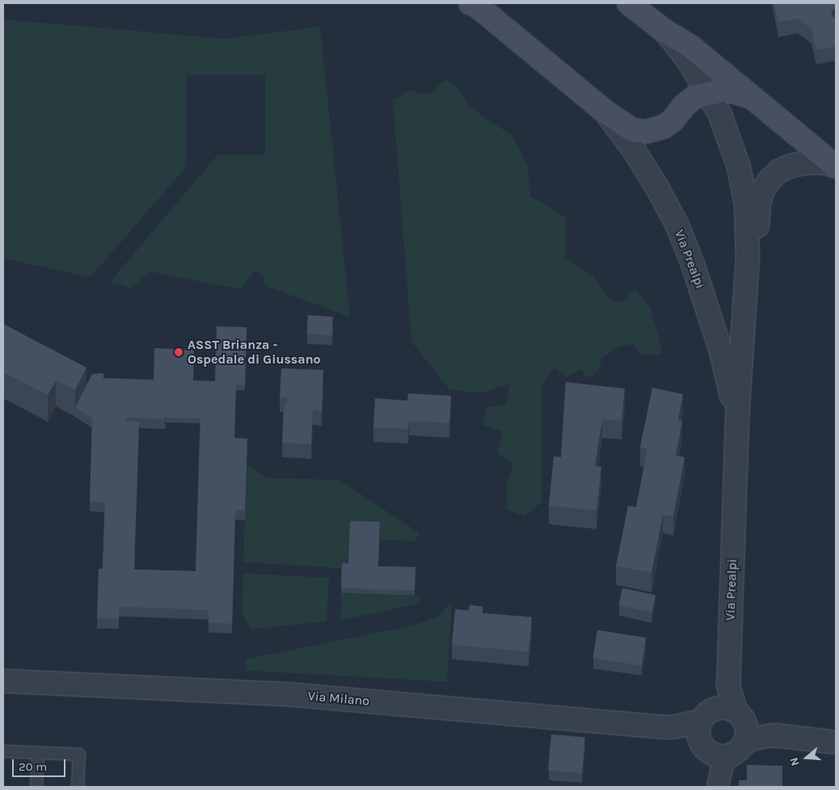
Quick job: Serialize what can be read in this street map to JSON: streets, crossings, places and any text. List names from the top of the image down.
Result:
{
  "streets": {
    "main road": ["Via Prealpi"],
    "street": ["Via Milano"]
  },
  "crossings": [
    ["Via Prealpi", "Via Milano"]
  ],
  "places": ["ASST Brianza - Ospedale di Giussano"],
  "scale_bar": "20 m",
  "north": "left"
}
